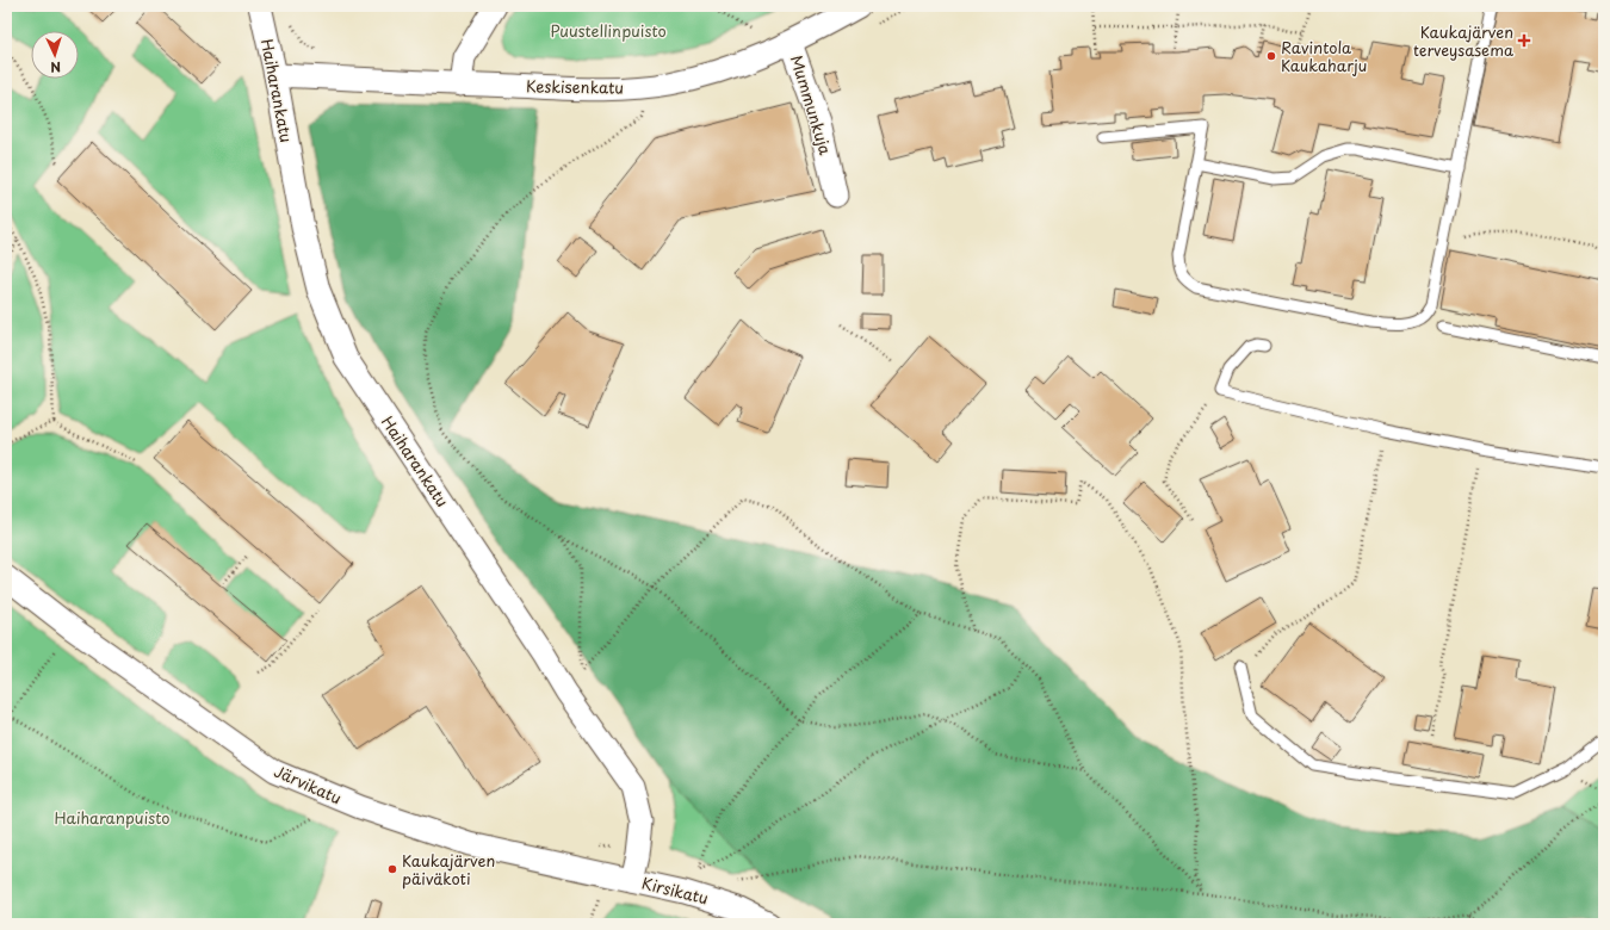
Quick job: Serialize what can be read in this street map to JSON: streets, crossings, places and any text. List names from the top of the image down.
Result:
{
  "streets": {
    "street": [
      "Keskisenkatu",
      "Haiharankatu",
      "Mummunkuja",
      "Järvikatu",
      "Kirsikatu"
    ]
  },
  "crossings": [
    ["Keskisenkatu", "Haiharankatu"],
    ["Keskisenkatu", "Mummunkuja"],
    ["Haiharankatu", "Järvikatu"],
    ["Haiharankatu", "Kirsikatu"],
    ["Järvikatu", "Kirsikatu"]
  ],
  "parks": ["Puustellinpuisto", "Haiharanpuisto"],
  "places": {
    "health": ["Kaukajärven terveysasema"],
    "other": ["Ravintola Kaukaharju", "Kaukajärven päiväkoti"]
  },
  "north": "bottom"
}
